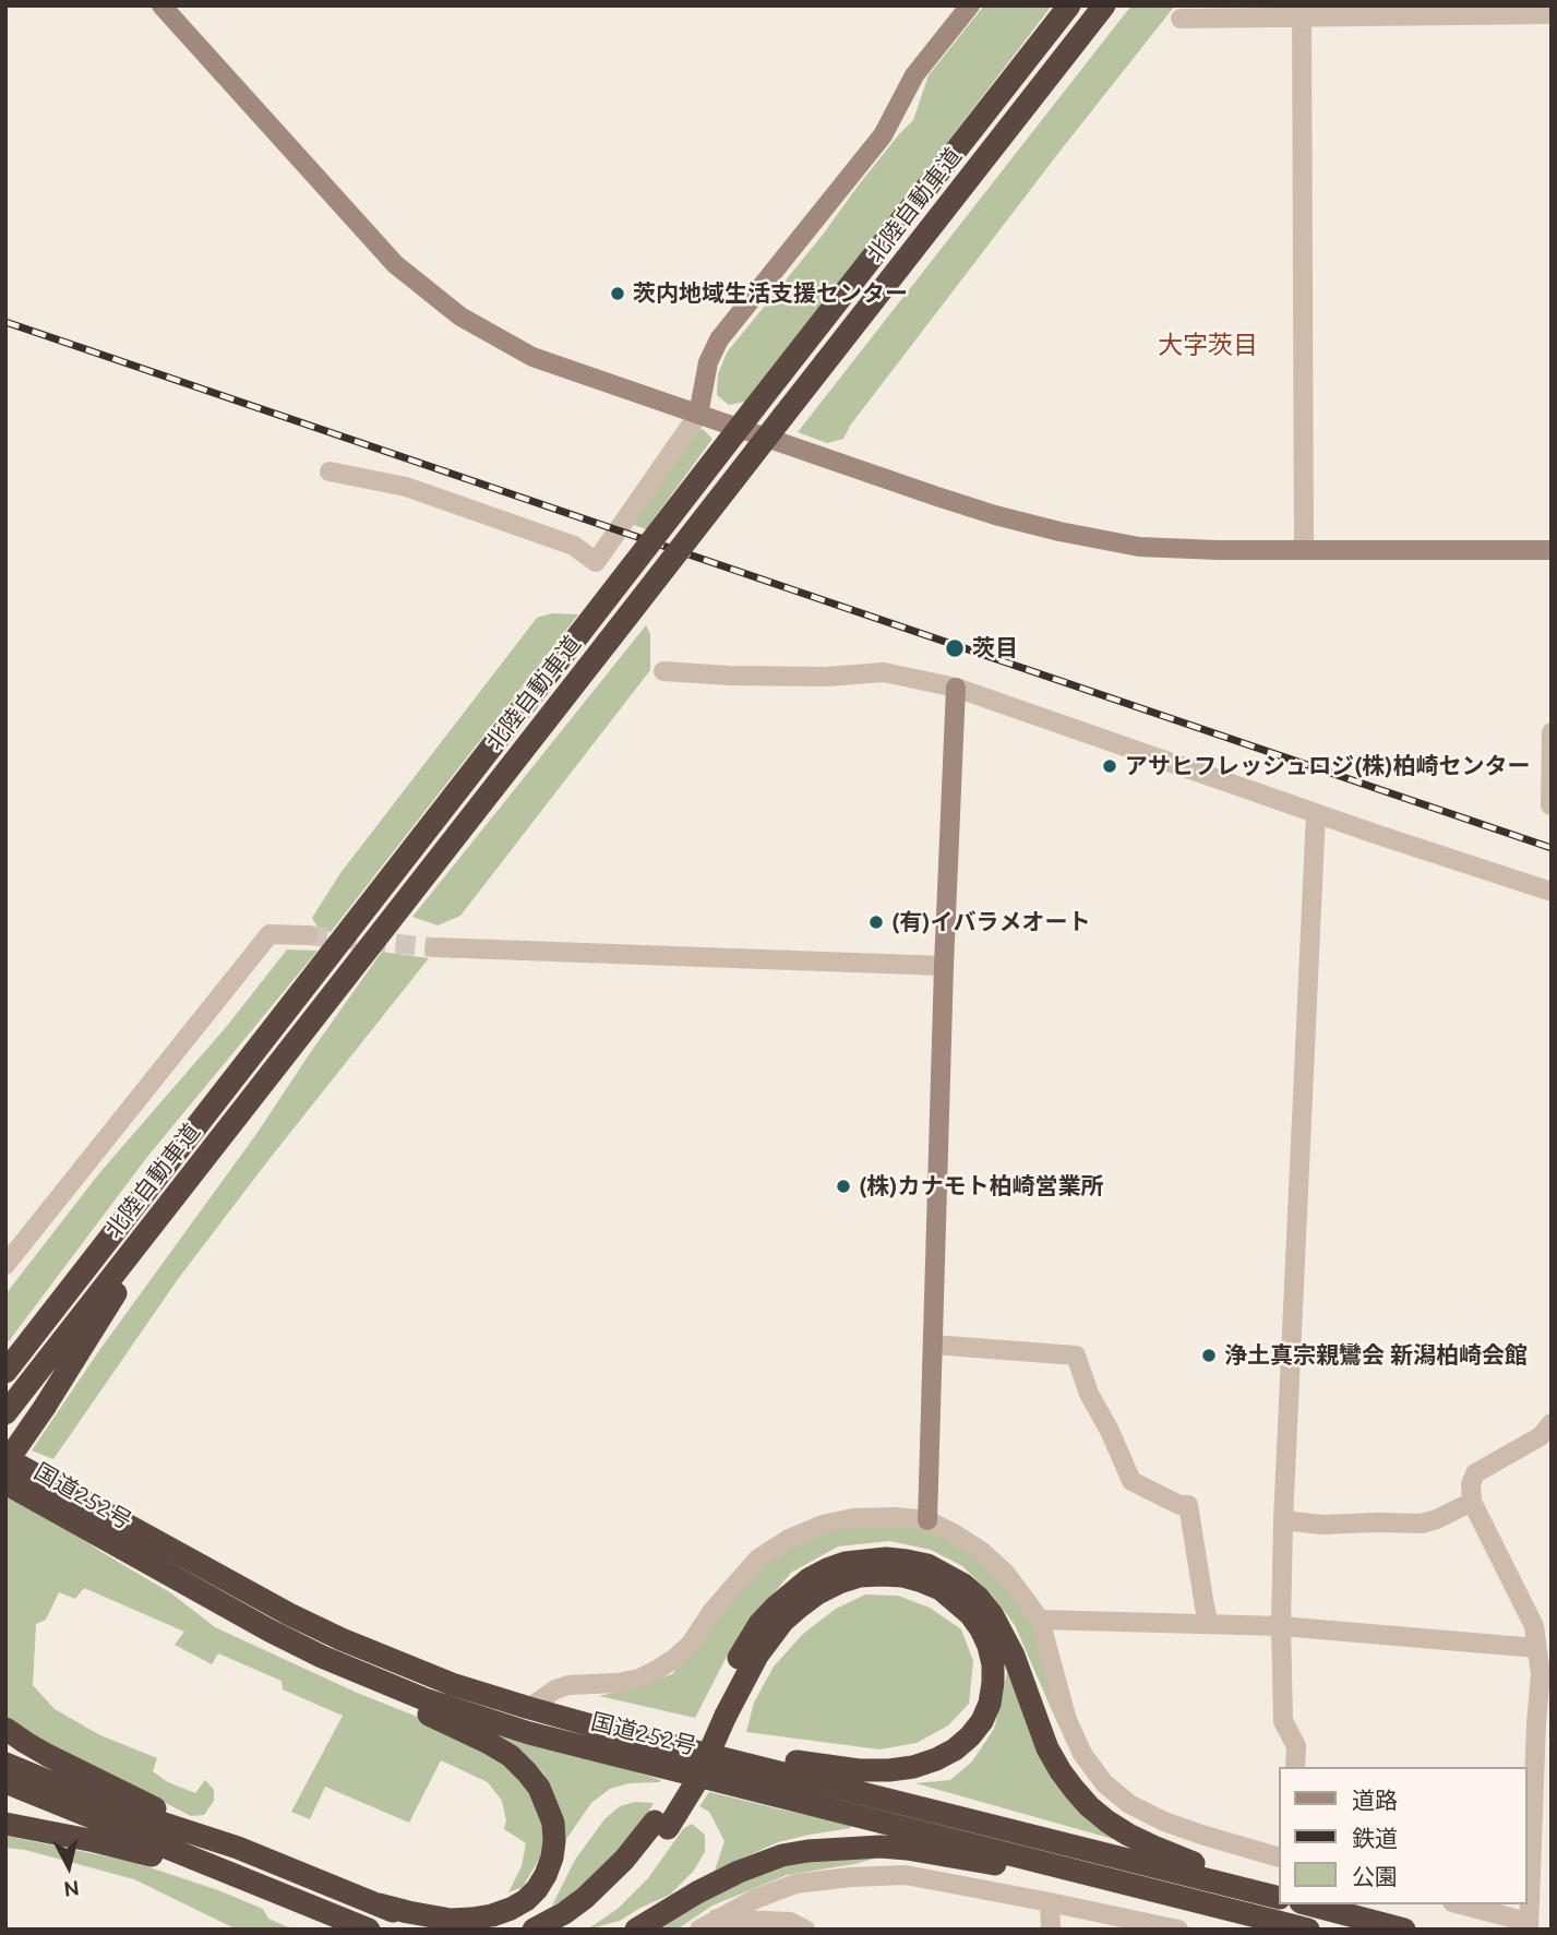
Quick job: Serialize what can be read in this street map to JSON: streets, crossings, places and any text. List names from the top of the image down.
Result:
{
  "streets": {
    "highway": ["北陸自動車道", "国道252号"]
  },
  "districts": ["大字茨目"],
  "places": [
    "茨内地域生活支援センター",
    "茨目",
    "アサヒフレッシュロジ(株)柏崎センター",
    "(有)イバラメオート",
    "(株)カナモト柏崎営業所",
    "浄土真宗親鸞会 新潟柏崎会館"
  ],
  "legend": ["道路", "鉄道", "公園"],
  "north": "bottom"
}
